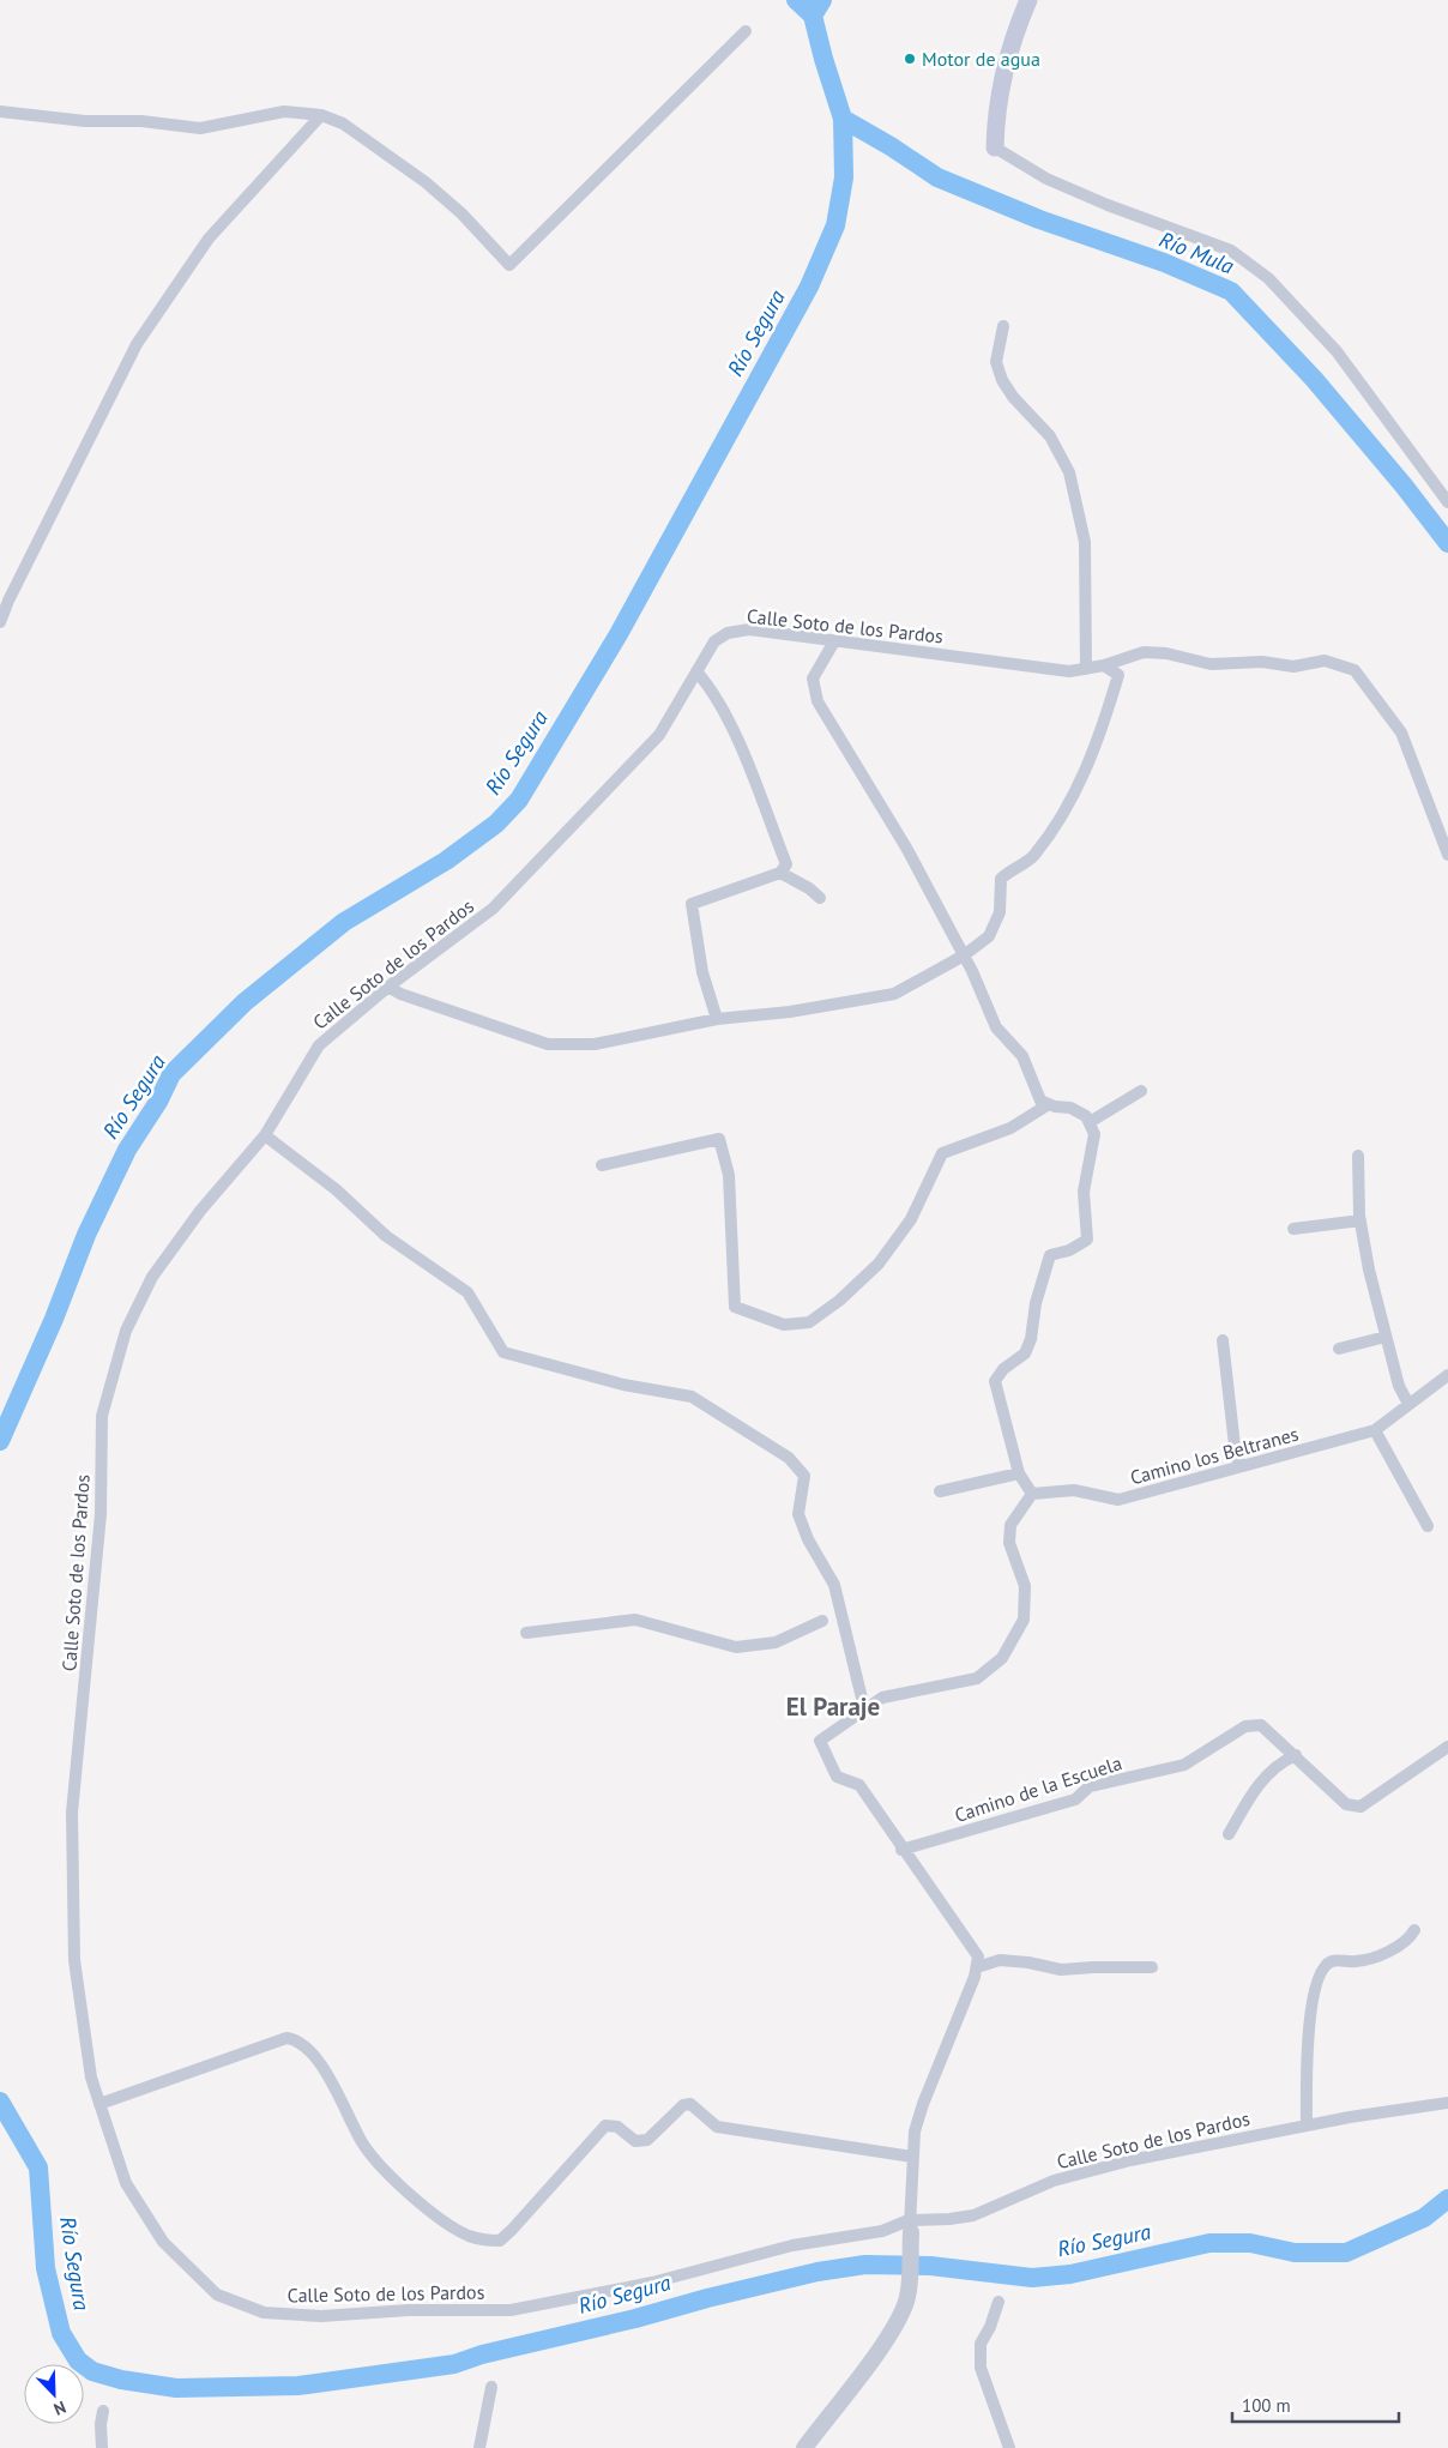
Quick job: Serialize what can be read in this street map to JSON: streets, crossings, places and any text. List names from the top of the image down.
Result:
{
  "streets": {
    "street": ["Calle Soto de los Pardos", "Camino los Beltranes", "Camino de la Escuela"]
  },
  "districts": ["El Paraje"],
  "water": ["Río Mula", "Río Segura"],
  "places": ["Motor de agua"],
  "scale_bar": "100 m",
  "north": "bottom right"
}
